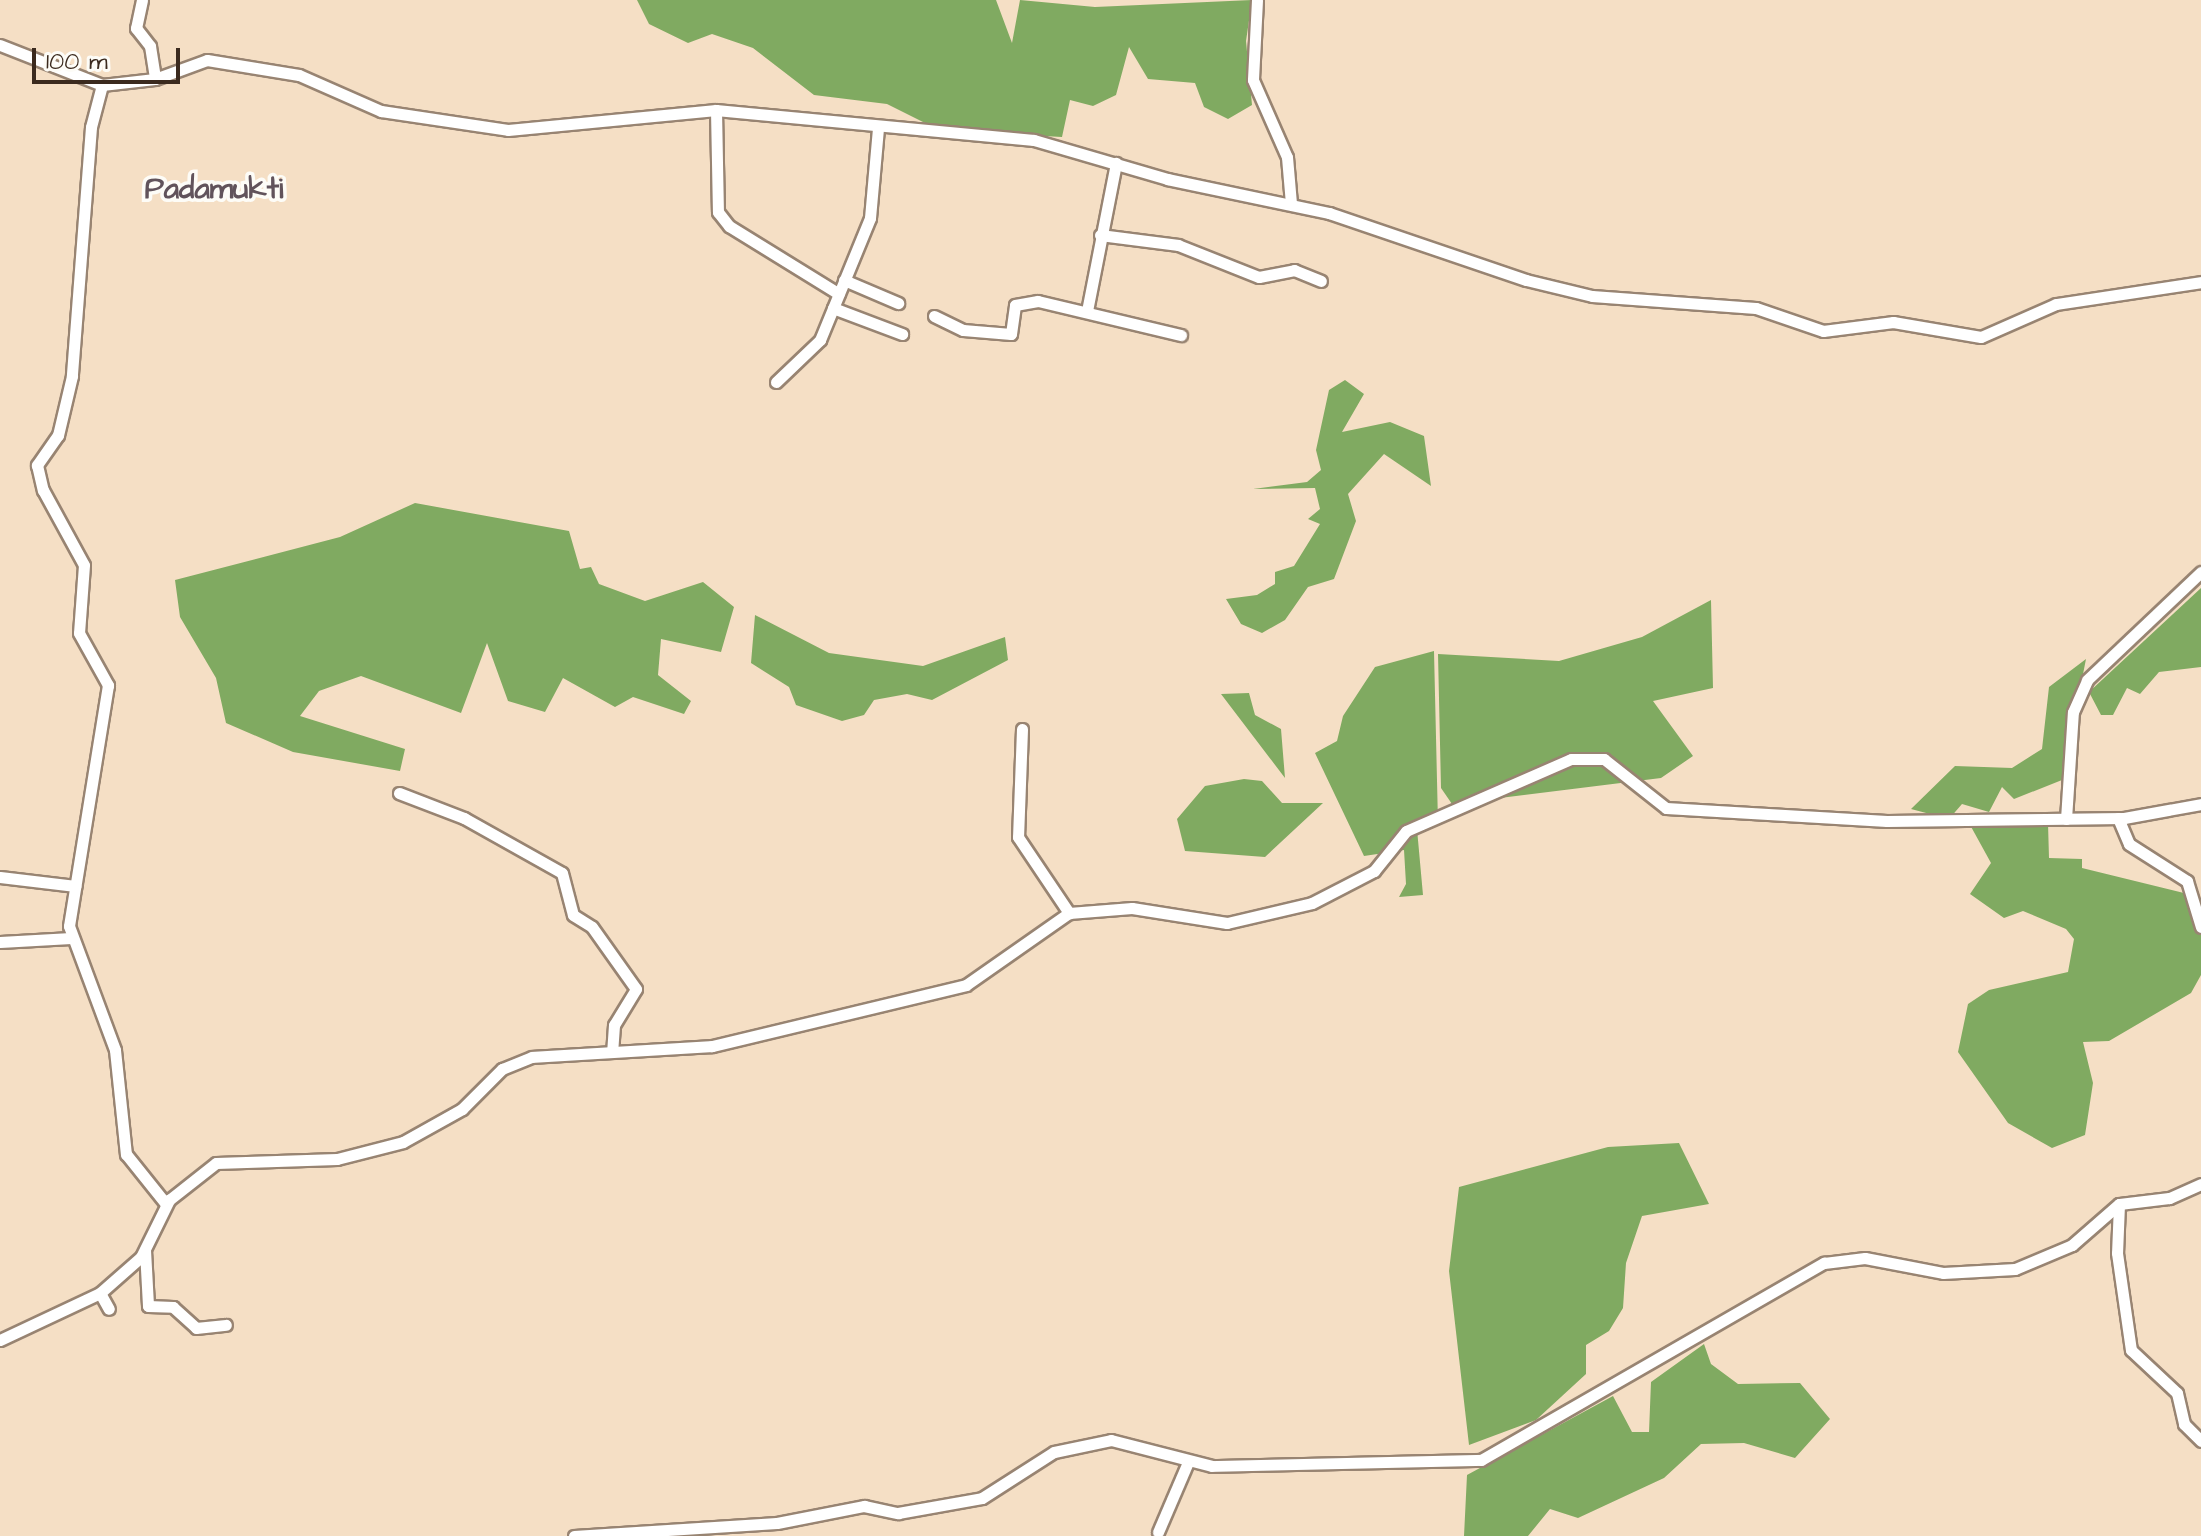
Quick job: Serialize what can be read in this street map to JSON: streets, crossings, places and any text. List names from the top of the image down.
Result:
{
  "districts": ["Padamukti"],
  "scale_bar": "100 m"
}
